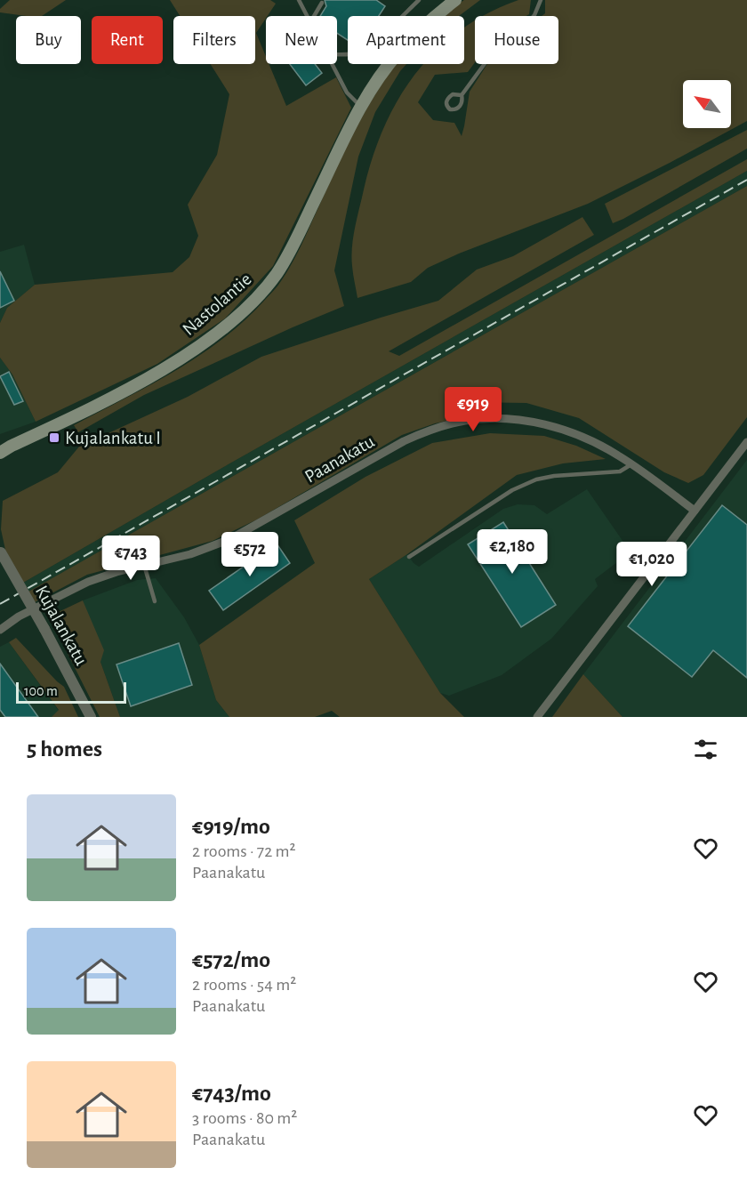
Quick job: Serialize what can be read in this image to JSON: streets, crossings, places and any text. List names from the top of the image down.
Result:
{
  "streets": {
    "main road": ["Nastolantie"],
    "street": ["Paanakatu", "Kujalankatu"]
  },
  "places": {
    "transit": ["Kujalankatu I"]
  },
  "scale_bar": "100 m",
  "north": "top left",
  "page": {
    "chip": [
      "Buy",
      "Rent",
      "Filters",
      "New",
      "Apartment",
      "House"
    ],
    "price": [
      "€919",
      "€2,180",
      "€572",
      "€743",
      "€1,020"
    ],
    "scale": "100 m",
    "heading": "5 homes",
    "list": [
      {
        "name": "€919/mo",
        "note": "2 rooms · 72 m² · Paanakatu"
      },
      {
        "name": "€572/mo",
        "note": "2 rooms · 54 m² · Paanakatu"
      },
      {
        "name": "€743/mo",
        "note": "3 rooms · 80 m² · Paanakatu"
      }
    ]
  }
}
